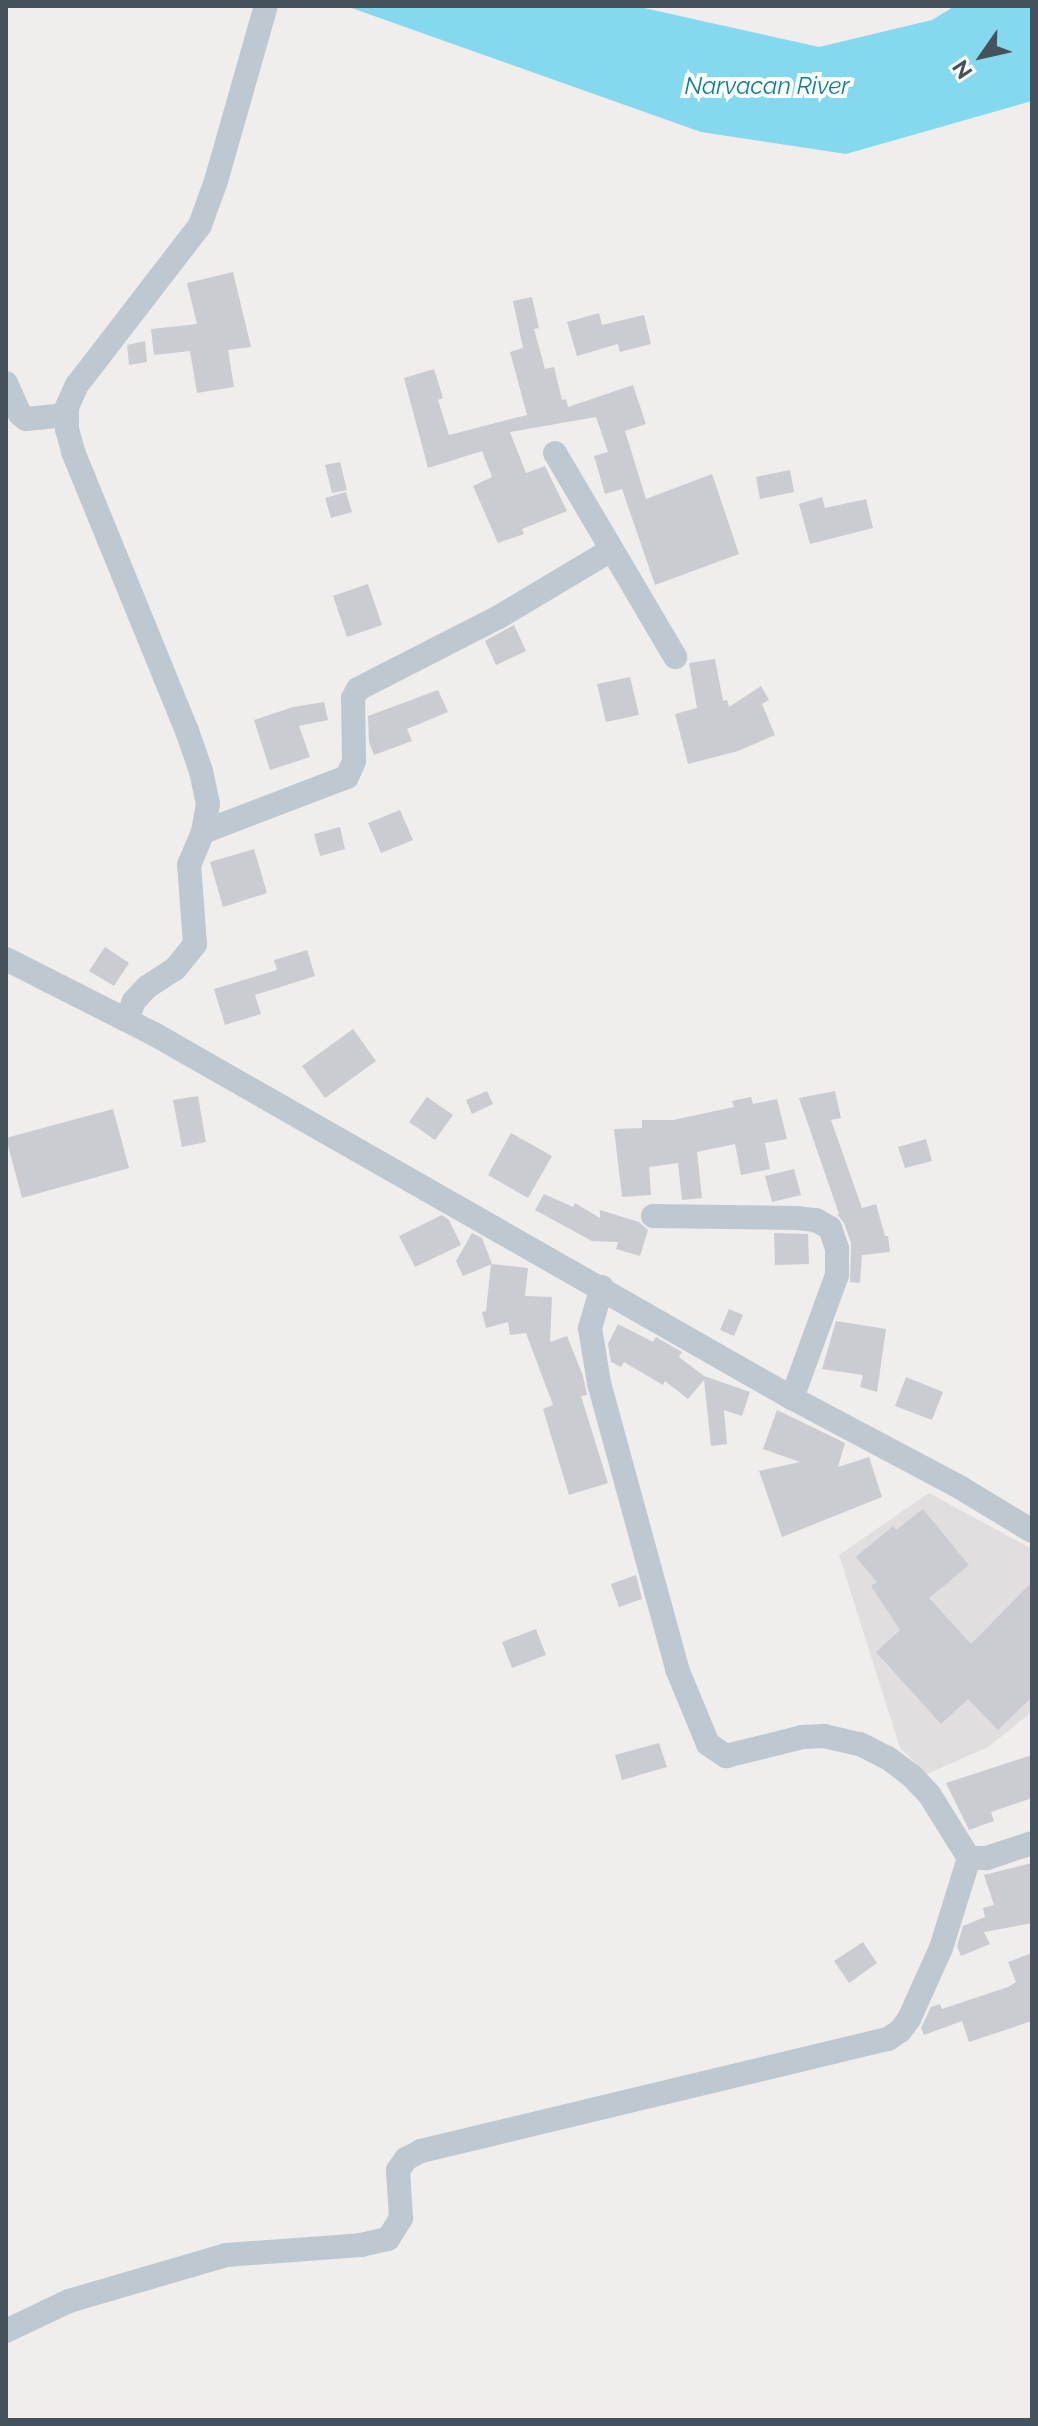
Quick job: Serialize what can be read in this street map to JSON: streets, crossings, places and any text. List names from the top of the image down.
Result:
{
  "water": ["Narvacan River"],
  "north": "bottom left"
}
